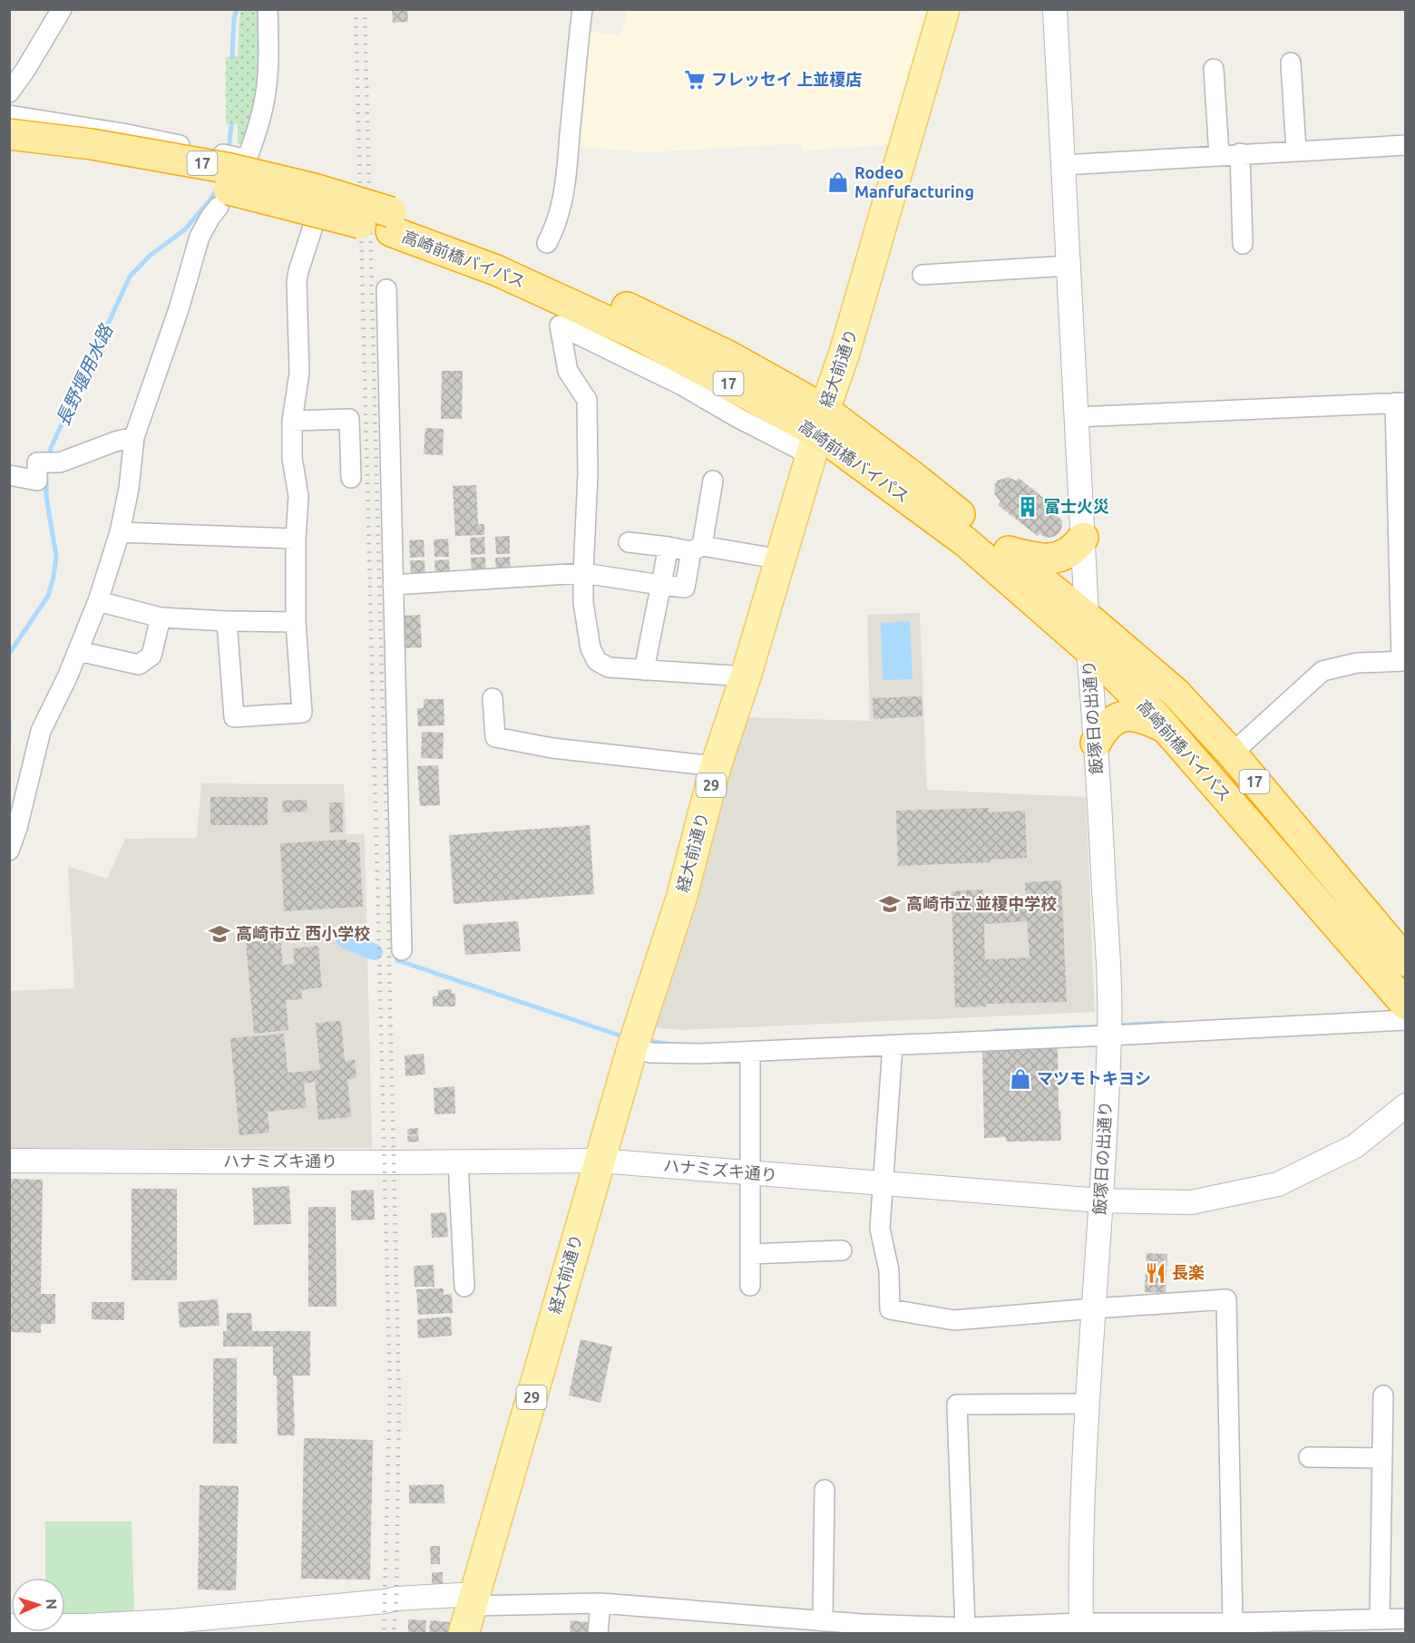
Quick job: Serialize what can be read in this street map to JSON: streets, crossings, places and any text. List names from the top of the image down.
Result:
{
  "streets": {
    "highway": ["17", "高崎前橋バイパス"],
    "main road": ["経大前通り", "29"],
    "street": ["飯塚日の出通り", "ハナミズキ通り"]
  },
  "crossings": [
    ["高崎前橋バイパス", "経大前通り"],
    ["高崎前橋バイパス", "飯塚日の出通り"],
    ["経大前通り", "ハナミズキ通り"],
    ["飯塚日の出通り", "ハナミズキ通り"]
  ],
  "water": ["長野堰用水路"],
  "places": {
    "supermarket": ["フレッセイ 上並榎店"],
    "shop": ["Rodeo Manfufacturing", "マツモトキヨシ"],
    "building": ["富士火災"],
    "school or university": ["高崎市立 並榎中学校", "高崎市立 西小学校"],
    "restaurant": ["長楽"]
  },
  "north": "right"
}
